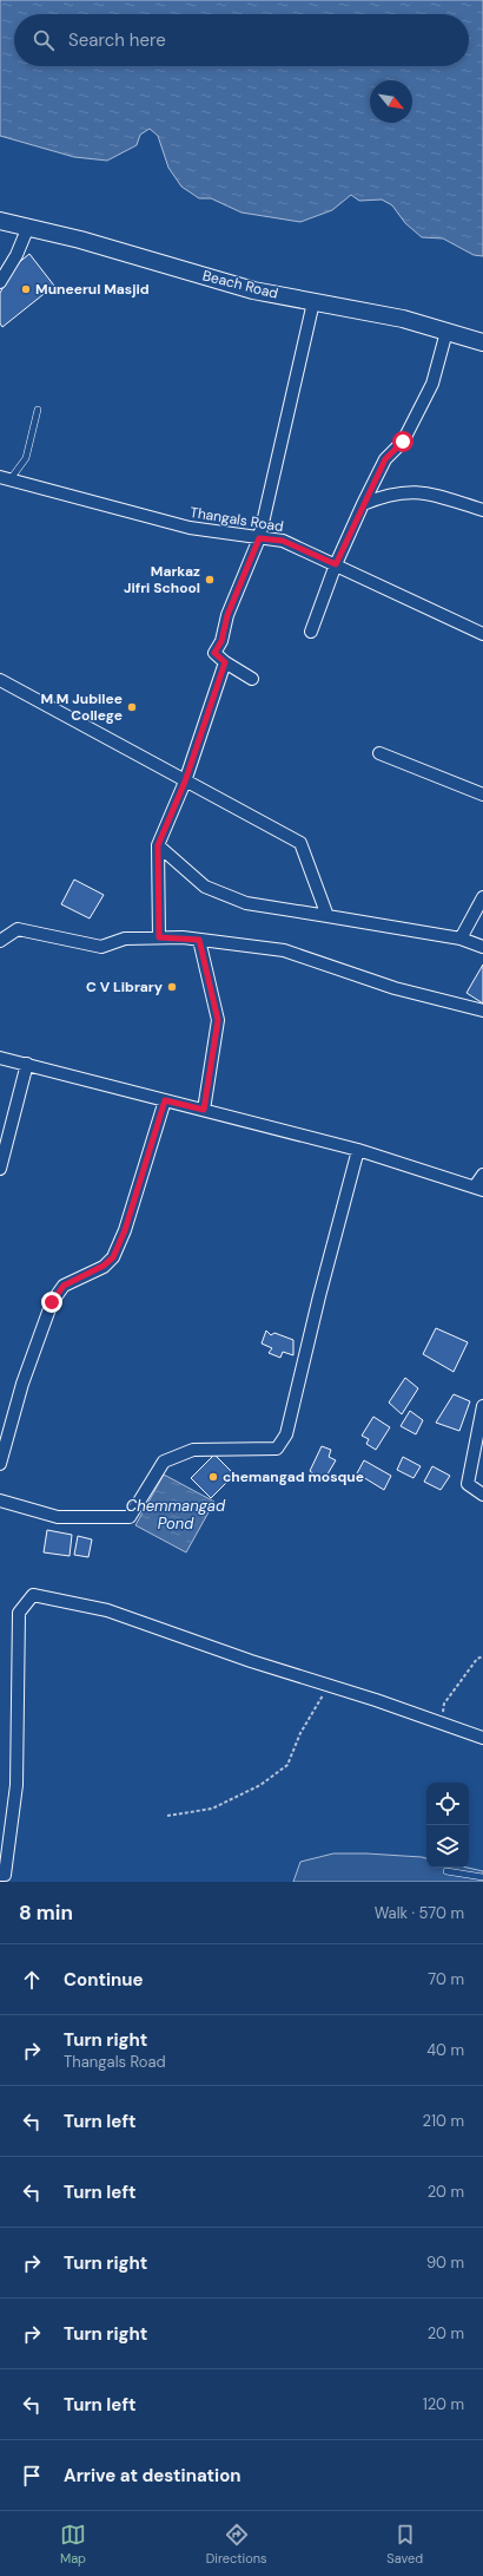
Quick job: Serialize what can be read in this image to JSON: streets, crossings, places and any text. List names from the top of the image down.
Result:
{
  "streets": {
    "main road": ["Beach Road"],
    "street": ["Thangals Road"]
  },
  "water": ["Chemmangad Pond"],
  "places": [
    "Muneerul Masjid",
    "Markaz Jifri School",
    "M M Jubilee College",
    "C V Library",
    "chemangad mosque"
  ],
  "north": "bottom right",
  "page": {
    "search": "Search here",
    "heading": ["8 min", "Walk · 570 m"],
    "list": [
      ["Continue", "70 m"],
      ["Turn right", "Thangals Road", "40 m"],
      ["Turn left", "210 m"],
      ["Turn left", "20 m"],
      ["Turn right", "90 m"],
      ["Turn right", "20 m"],
      ["Turn left", "120 m"],
      "Arrive at destination"
    ],
    "nav": ["Map", "Directions", "Saved"]
  }
}
